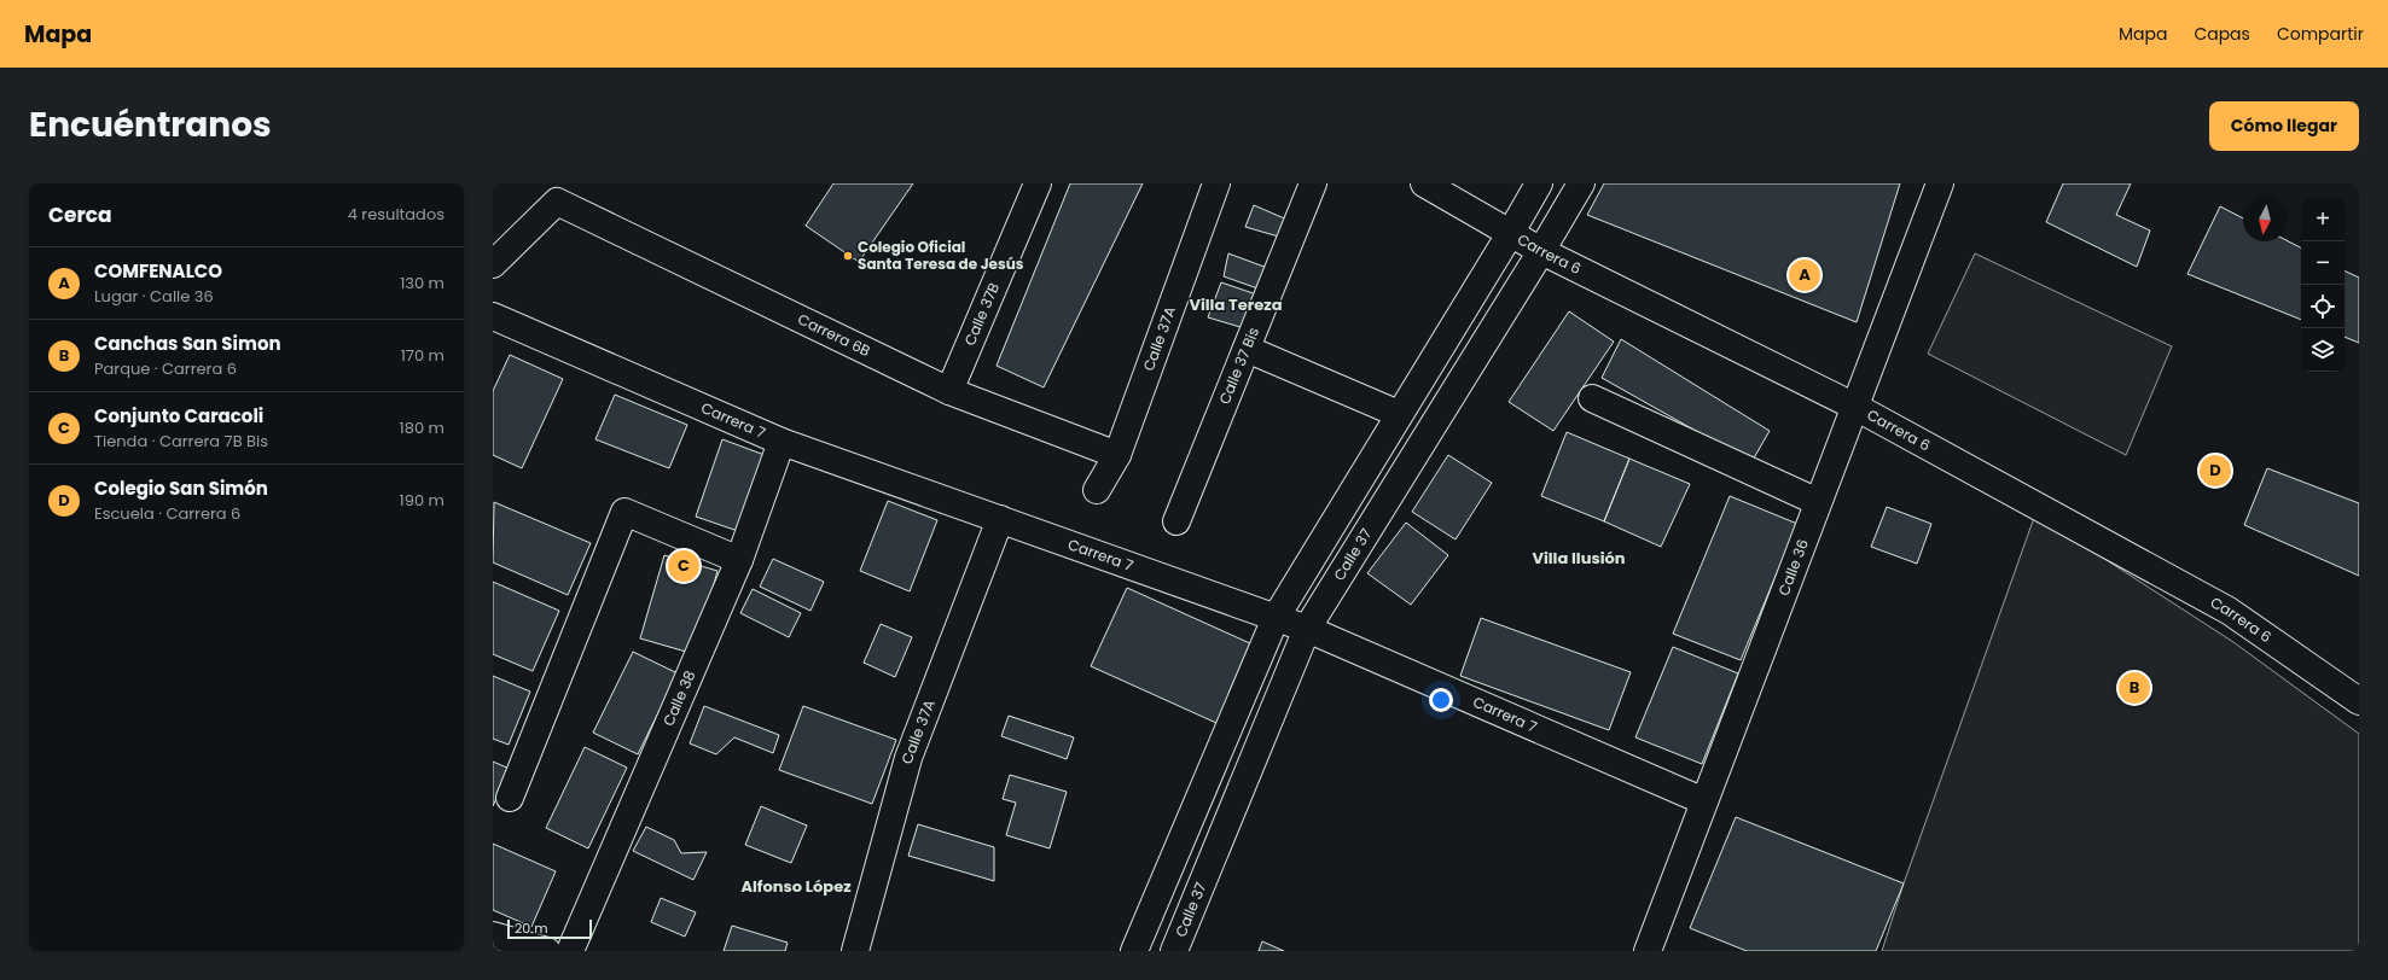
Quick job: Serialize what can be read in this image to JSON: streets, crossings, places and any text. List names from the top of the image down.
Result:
{
  "streets": {
    "street": [
      "Carrera 6",
      "Calle 37B",
      "Carrera 6B",
      "Calle 37A",
      "Calle 37 Bis",
      "Carrera 7",
      "Calle 37",
      "Calle 36",
      "Calle 38"
    ]
  },
  "crossings": [
    ["Carrera 6", "Calle 37"],
    ["Carrera 6", "Calle 36"],
    ["Calle 37B", "Carrera 6B"],
    ["Carrera 6B", "Calle 37A"],
    ["Calle 37A", "Carrera 7"],
    ["Carrera 7", "Calle 37"],
    ["Carrera 7", "Calle 36"],
    ["Carrera 7", "Calle 38"]
  ],
  "districts": ["Villa Tereza", "Villa Ilusión", "Alfonso López"],
  "places": ["Colegio Oficial Santa Teresa de Jesús"],
  "scale_bar": "20 m",
  "north": "bottom",
  "page": {
    "header": "Mapa",
    "nav": ["Mapa", "Capas", "Compartir"],
    "title": "Encuéntranos",
    "buttons": "Cómo llegar",
    "heading": ["Cerca", "4 resultados"],
    "map_buttons": ["+", "−"],
    "list": [
      {
        "mark": "A",
        "name": "COMFENALCO",
        "note": "Lugar · Calle 36",
        "value": "130 m"
      },
      {
        "mark": "B",
        "name": "Canchas San Simon",
        "note": "Parque · Carrera 6",
        "value": "170 m"
      },
      {
        "mark": "C",
        "name": "Conjunto Caracoli",
        "note": "Tienda · Carrera 7B Bis",
        "value": "180 m"
      },
      {
        "mark": "D",
        "name": "Colegio San Simón",
        "note": "Escuela · Carrera 6",
        "value": "190 m"
      }
    ],
    "pins": [
      "A",
      "D",
      "C",
      "B"
    ],
    "scale": "20 m"
  }
}
